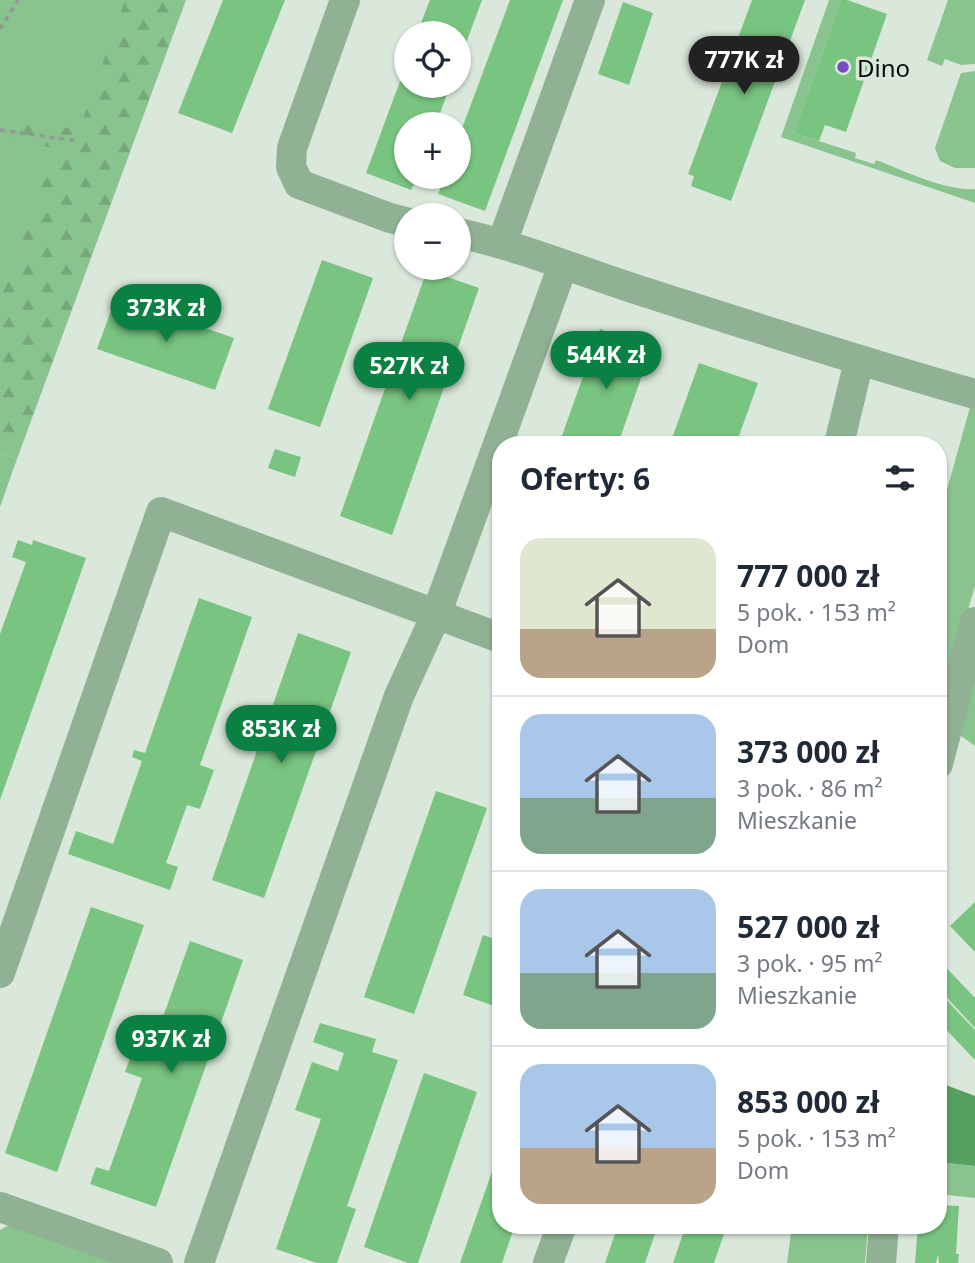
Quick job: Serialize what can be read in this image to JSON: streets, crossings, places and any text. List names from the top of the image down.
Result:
{
  "places": ["Dino"],
  "page": {
    "map_buttons": ["+", "−"],
    "price": [
      "777K zł",
      "373K zł",
      "544K zł",
      "527K zł",
      "853K zł",
      "937K zł"
    ],
    "heading": "Oferty: 6",
    "list": [
      {
        "name": "777 000 zł",
        "note": "5 pok. · 153 m² · Dom"
      },
      {
        "name": "373 000 zł",
        "note": "3 pok. · 86 m² · Mieszkanie"
      },
      {
        "name": "527 000 zł",
        "note": "3 pok. · 95 m² · Mieszkanie"
      },
      {
        "name": "853 000 zł",
        "note": "5 pok. · 153 m² · Dom"
      }
    ]
  }
}
